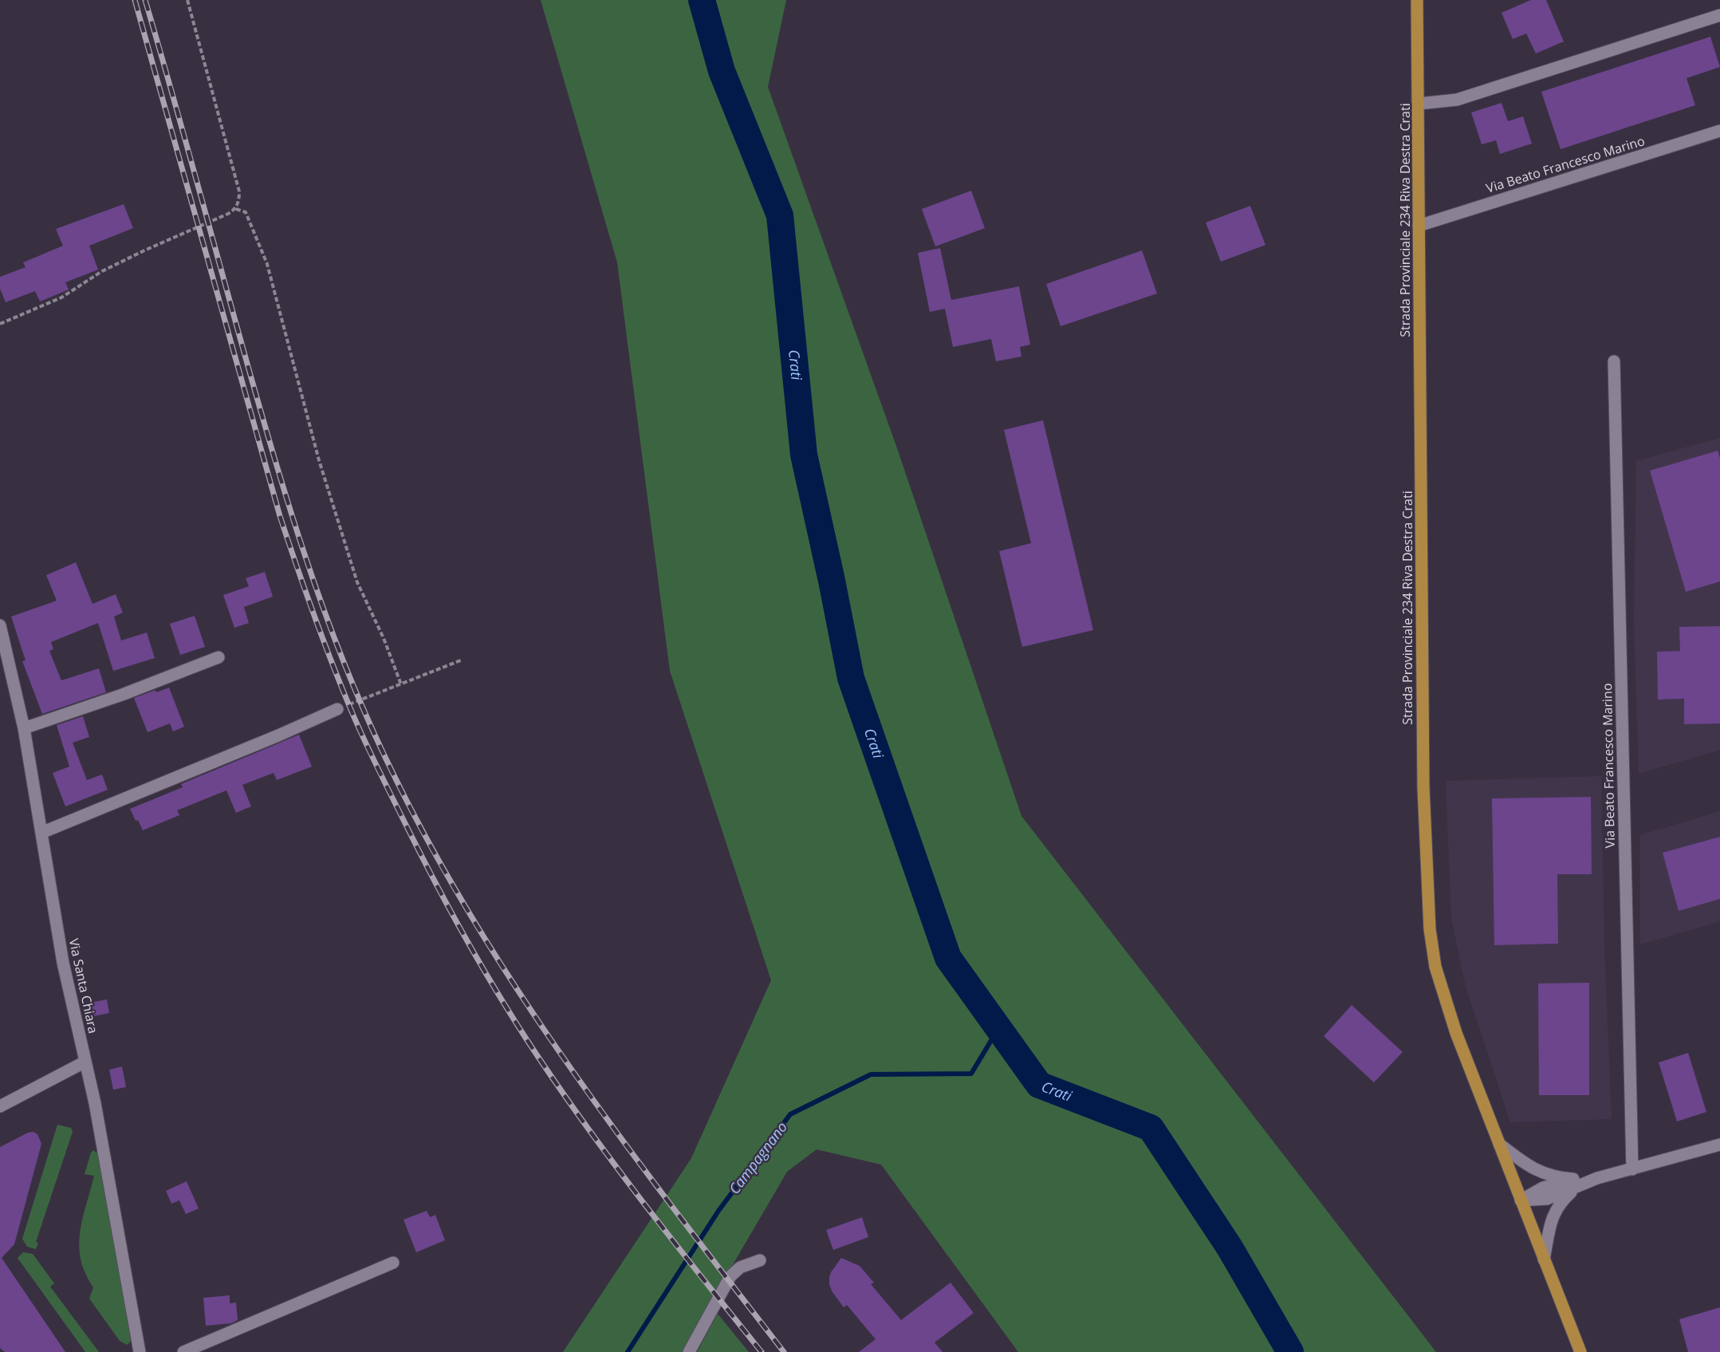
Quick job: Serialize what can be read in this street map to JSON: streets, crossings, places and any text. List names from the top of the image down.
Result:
{
  "streets": {
    "main road": ["Strada Provinciale 234 Riva Destra Crati"],
    "street": ["Via Beato Francesco Marino", "Via Santa Chiara"]
  },
  "crossings": [
    ["Via Beato Francesco Marino", "Strada Provinciale 234 Riva Destra Crati"]
  ],
  "water": ["Crati", "Campagnano"]
}
